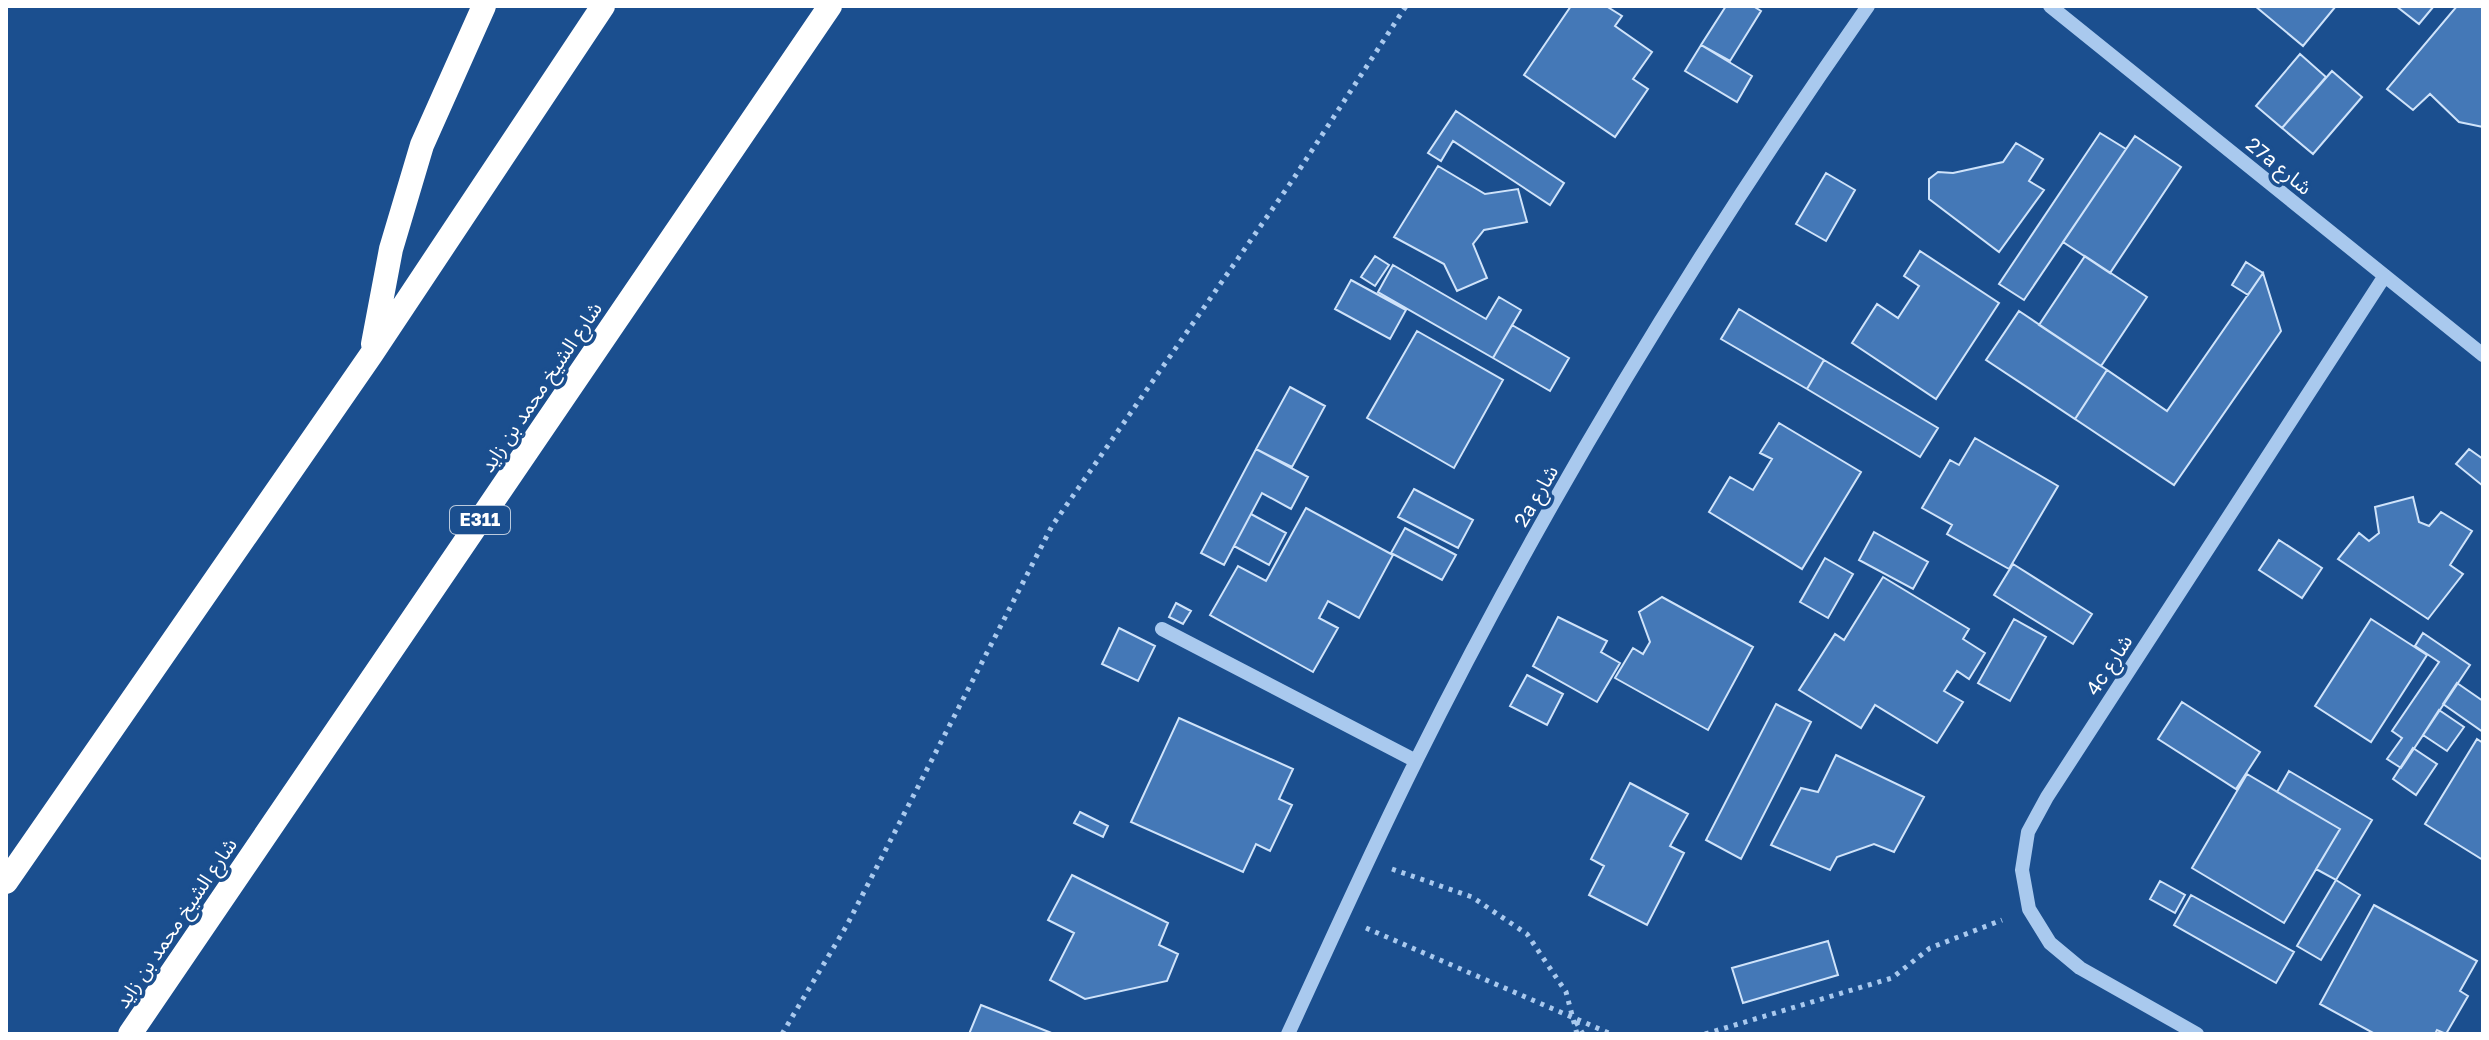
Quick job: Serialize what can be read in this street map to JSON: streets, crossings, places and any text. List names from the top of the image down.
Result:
{
  "streets": {
    "highway": ["شارع الشيخ محمد بن زايد", "E311"],
    "street": ["27a شارع", "2a شارع", "4c شارع"]
  },
  "crossings": [
    ["27a شارع", "4c شارع"]
  ]
}
